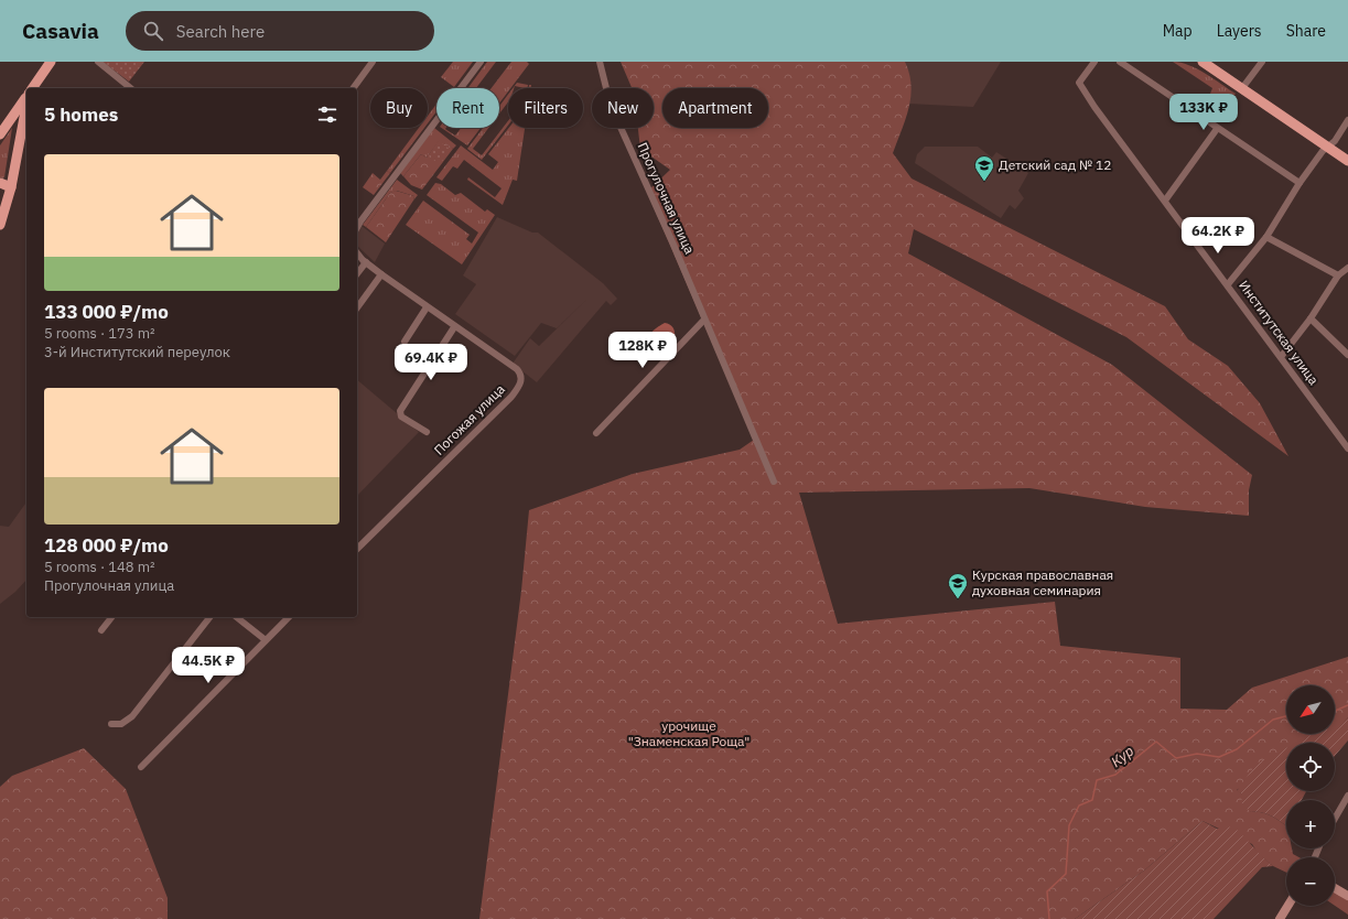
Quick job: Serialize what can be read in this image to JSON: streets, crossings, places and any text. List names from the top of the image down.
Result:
{
  "streets": {
    "street": ["Прогулочная улица", "Институтская улица", "Погожая улица"]
  },
  "water": ["Кур"],
  "parks": ["урочище \"Знаменская Роща\""],
  "places": {
    "school or university": ["Детский сад № 12", "Курская православная духовная семинария"]
  },
  "north": "bottom left",
  "page": {
    "header": "Casavia",
    "search": "Search here",
    "nav": ["Map", "Layers", "Share"],
    "chip": [
      "Buy",
      "Rent",
      "Filters",
      "New",
      "Apartment"
    ],
    "heading": "5 homes",
    "price": [
      "133K ₽",
      "64.2K ₽",
      "128K ₽",
      "69.4K ₽",
      "44.5K ₽"
    ],
    "list": [
      {
        "name": "133 000 ₽/mo",
        "note": "5 rooms · 173 m² · 3-й Институтский переулок"
      },
      {
        "name": "128 000 ₽/mo",
        "note": "5 rooms · 148 m² · Прогулочная улица"
      }
    ],
    "map_buttons": ["+", "−"]
  }
}
